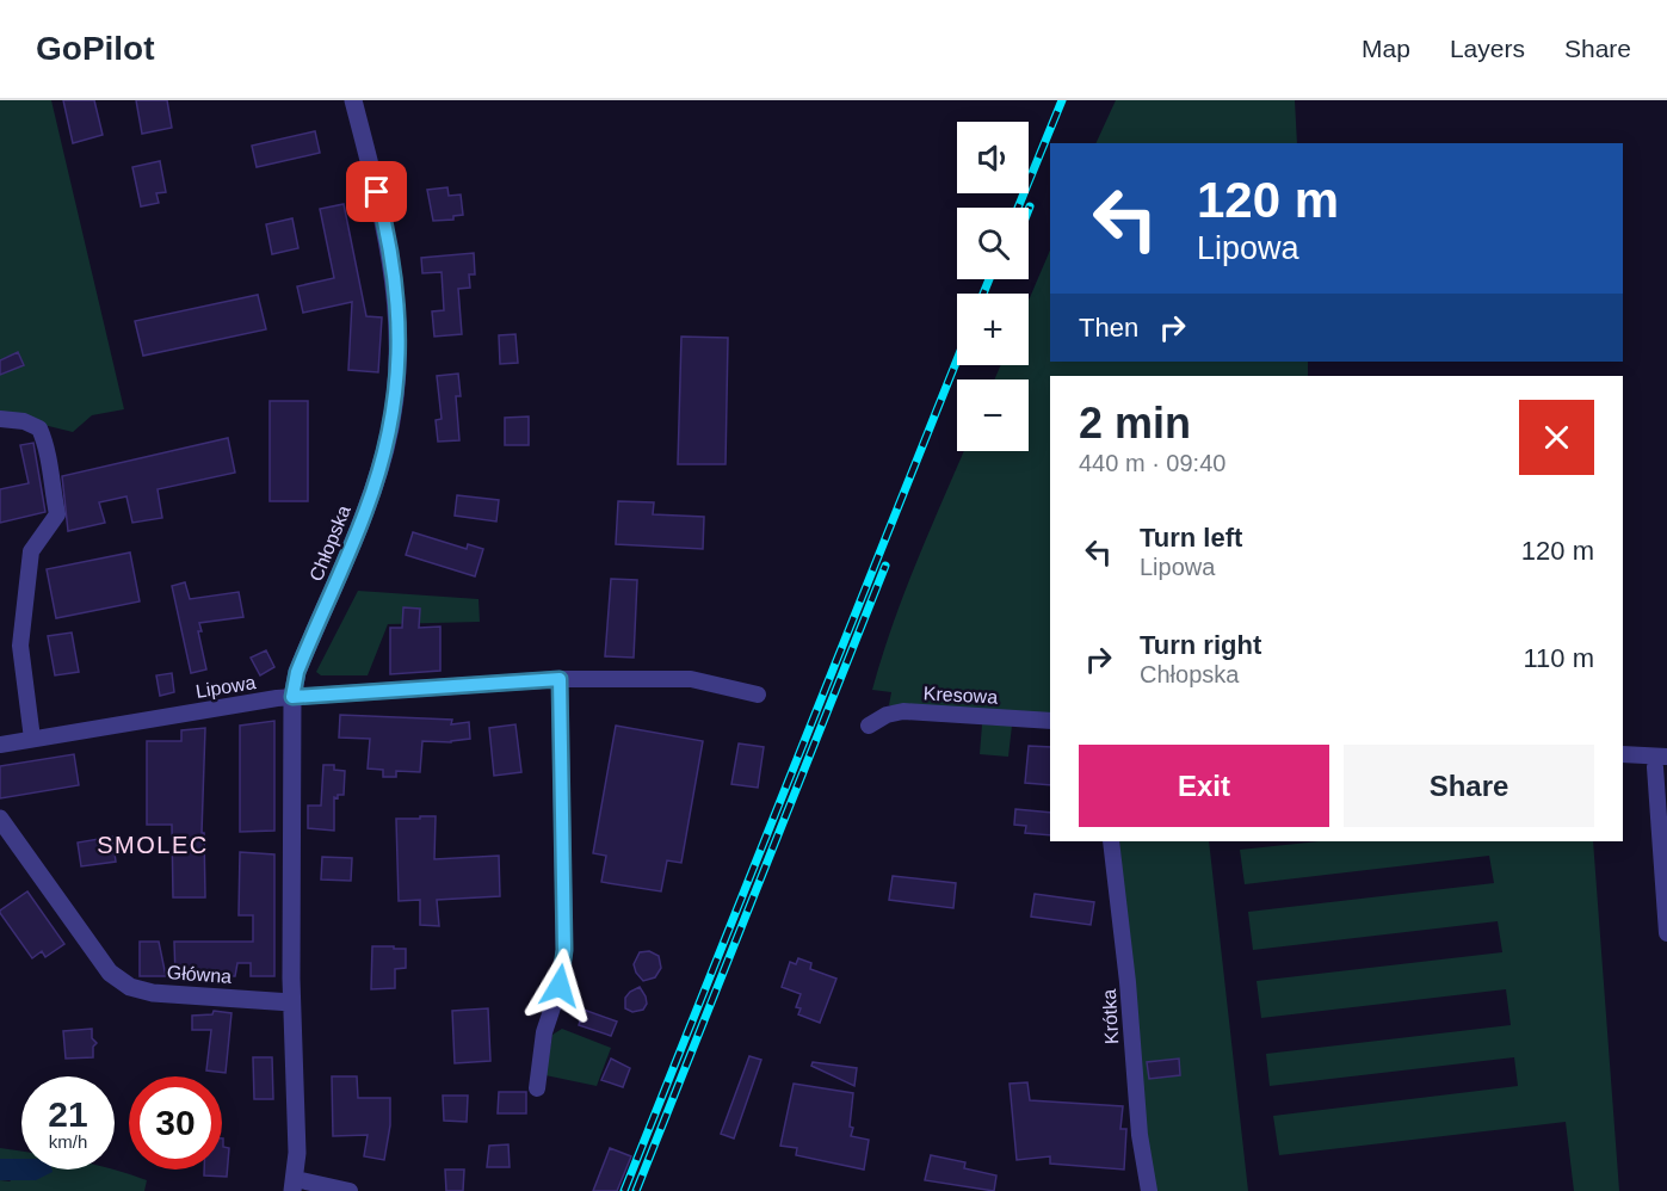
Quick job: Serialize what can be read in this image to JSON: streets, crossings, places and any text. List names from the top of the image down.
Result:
{
  "streets": {
    "street": [
      "Chłopska",
      "Lipowa",
      "Kresowa",
      "Główna",
      "Krótka"
    ]
  },
  "crossings": [
    ["Chłopska", "Lipowa"],
    ["Chłopska", "Główna"]
  ],
  "districts": ["SMOLEC"],
  "page": {
    "header": "GoPilot",
    "nav": ["Map", "Layers", "Share"],
    "map_buttons": ["+", "−"],
    "turn": ["120 m", "Lipowa"],
    "then": "Then",
    "heading": ["2 min", "440 m · 09:40"],
    "list": [
      {
        "name": "Turn left",
        "note": "Lipowa",
        "value": "120 m"
      },
      {
        "name": "Turn right",
        "note": "Chłopska",
        "value": "110 m"
      }
    ],
    "buttons": ["Exit", "Share"],
    "speed": "21 km/h",
    "limit": "30"
  }
}
